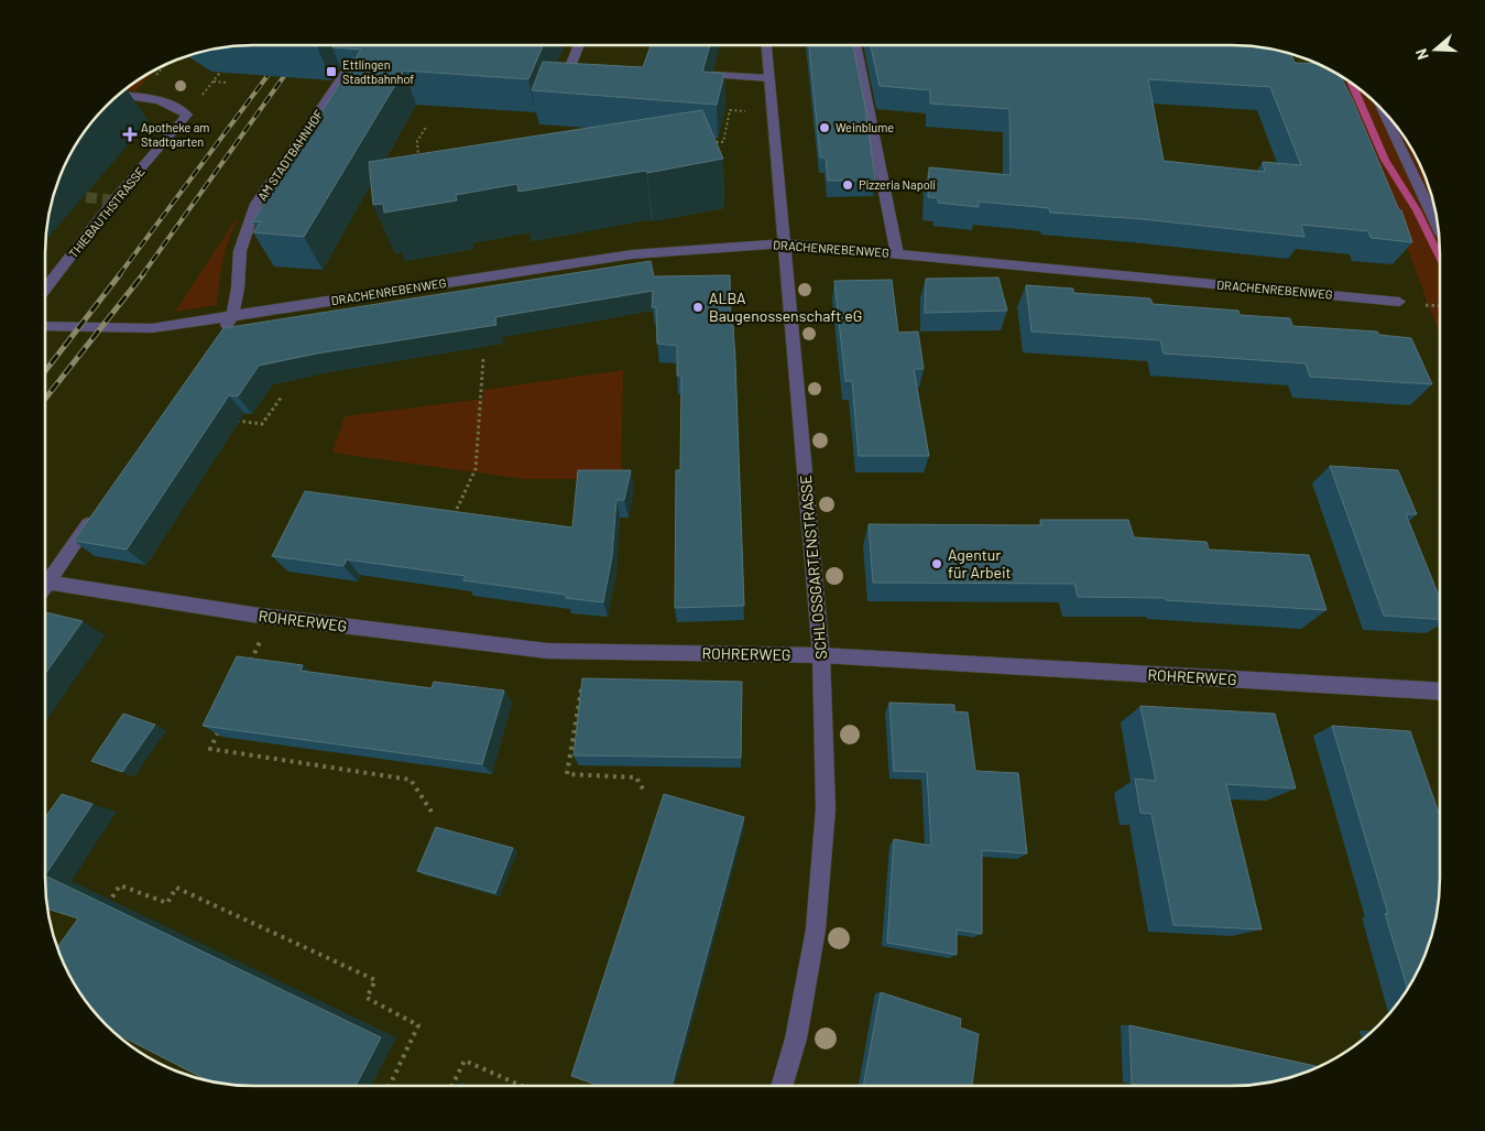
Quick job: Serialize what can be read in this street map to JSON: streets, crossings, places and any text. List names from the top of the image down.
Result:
{
  "streets": {
    "street": [
      "AM STADTBAHNHOF",
      "THIEBAUTHSTRASSE",
      "DRACHENREBENWEG",
      "SCHLOSSGARTENSTRASSE",
      "ROHRERWEG"
    ]
  },
  "crossings": [
    ["AM STADTBAHNHOF", "DRACHENREBENWEG"],
    ["DRACHENREBENWEG", "SCHLOSSGARTENSTRASSE"],
    ["SCHLOSSGARTENSTRASSE", "ROHRERWEG"]
  ],
  "places": {
    "transit": ["Ettlingen Stadtbahnhof"],
    "other": [
      "Weinblume",
      "Pizzeria Napoli",
      "ALBA Baugenossenschaft eG",
      "Agentur für Arbeit"
    ],
    "health": ["Apotheke am Stadtgarten"]
  },
  "north": "left"
}
